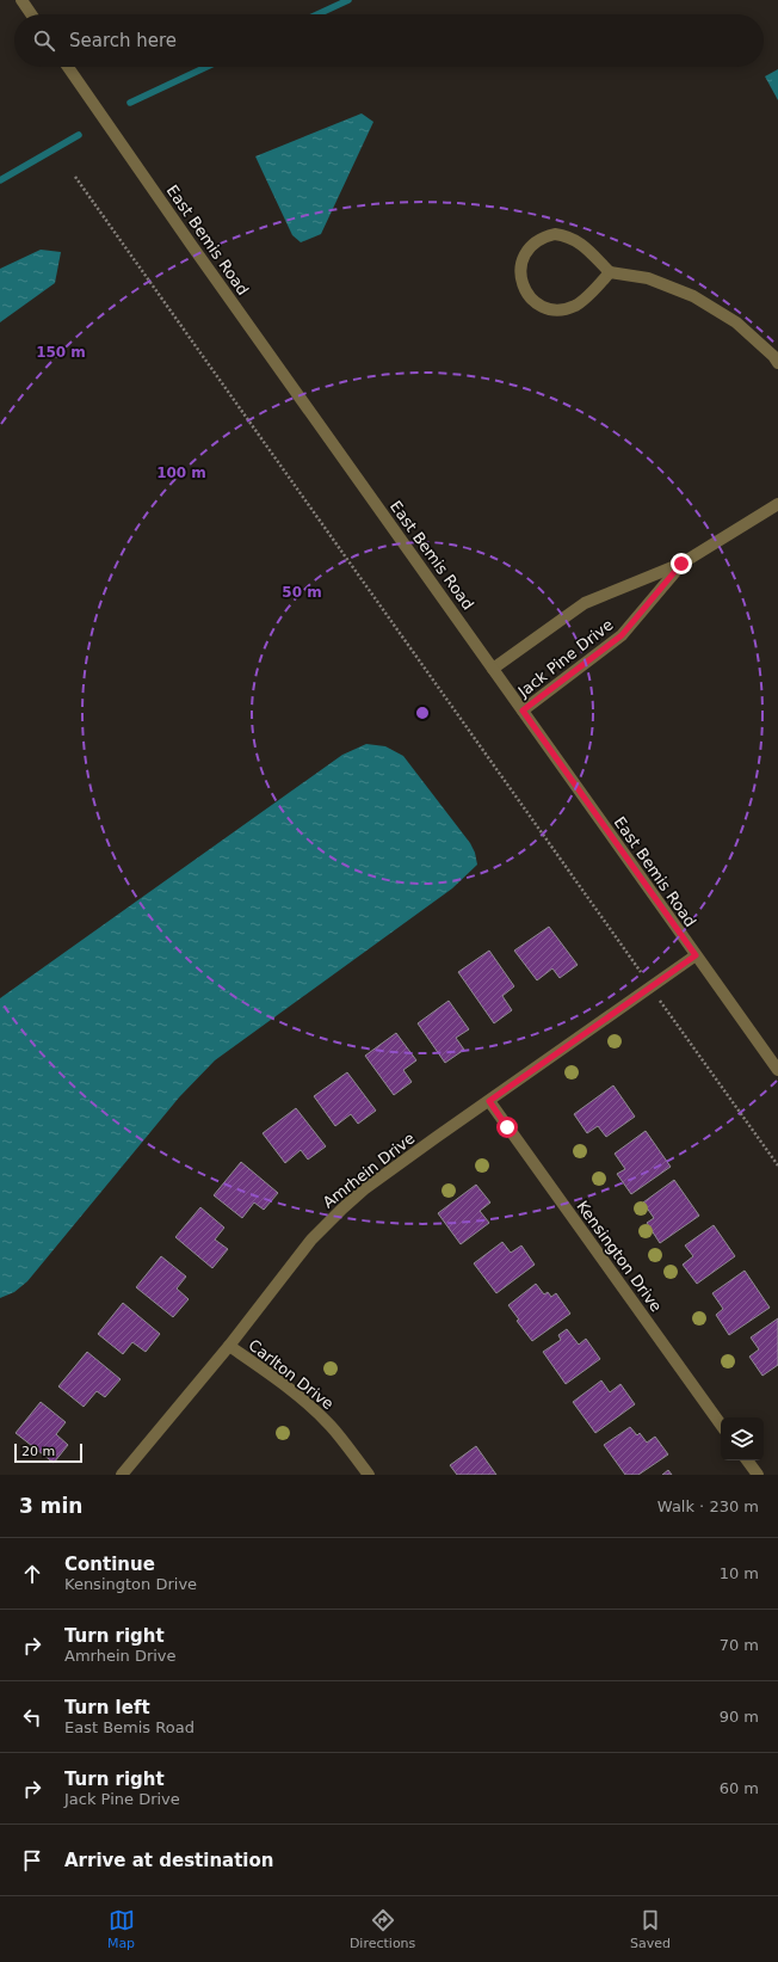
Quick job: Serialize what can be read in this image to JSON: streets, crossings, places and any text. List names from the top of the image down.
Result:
{
  "streets": {
    "street": [
      "East Bemis Road",
      "Jack Pine Drive",
      "Amrhein Drive",
      "Kensington Drive",
      "Carlton Drive"
    ]
  },
  "crossings": [
    ["East Bemis Road", "Jack Pine Drive"],
    ["East Bemis Road", "Amrhein Drive"],
    ["Amrhein Drive", "Kensington Drive"],
    ["Amrhein Drive", "Carlton Drive"]
  ],
  "scale_bar": "20 m",
  "page": {
    "search": "Search here",
    "scale": "20 m",
    "heading": ["3 min", "Walk · 230 m"],
    "list": [
      ["Continue", "Kensington Drive", "10 m"],
      ["Turn right", "Amrhein Drive", "70 m"],
      ["Turn left", "East Bemis Road", "90 m"],
      ["Turn right", "Jack Pine Drive", "60 m"],
      "Arrive at destination"
    ],
    "nav": ["Map", "Directions", "Saved"]
  },
  "rings": ["150 m", "100 m", "50 m"]
}
